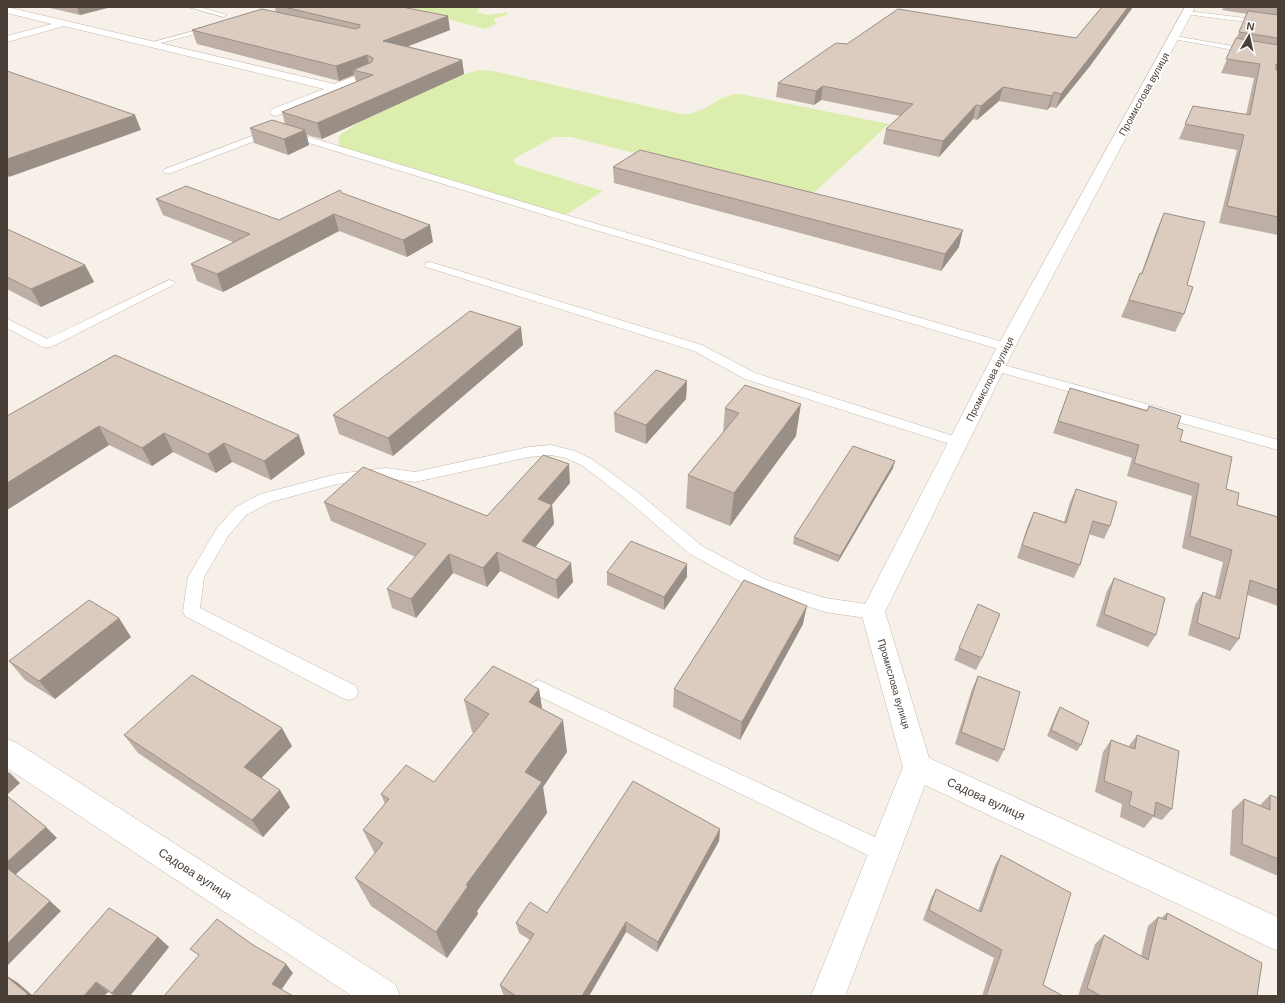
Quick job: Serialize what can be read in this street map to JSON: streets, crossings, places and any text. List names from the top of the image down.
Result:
{
  "streets": {
    "street": ["Промислова вулиця", "Садова вулиця"]
  },
  "crossings": [
    ["Промислова вулиця", "Садова вулиця"]
  ],
  "north": "top"
}
